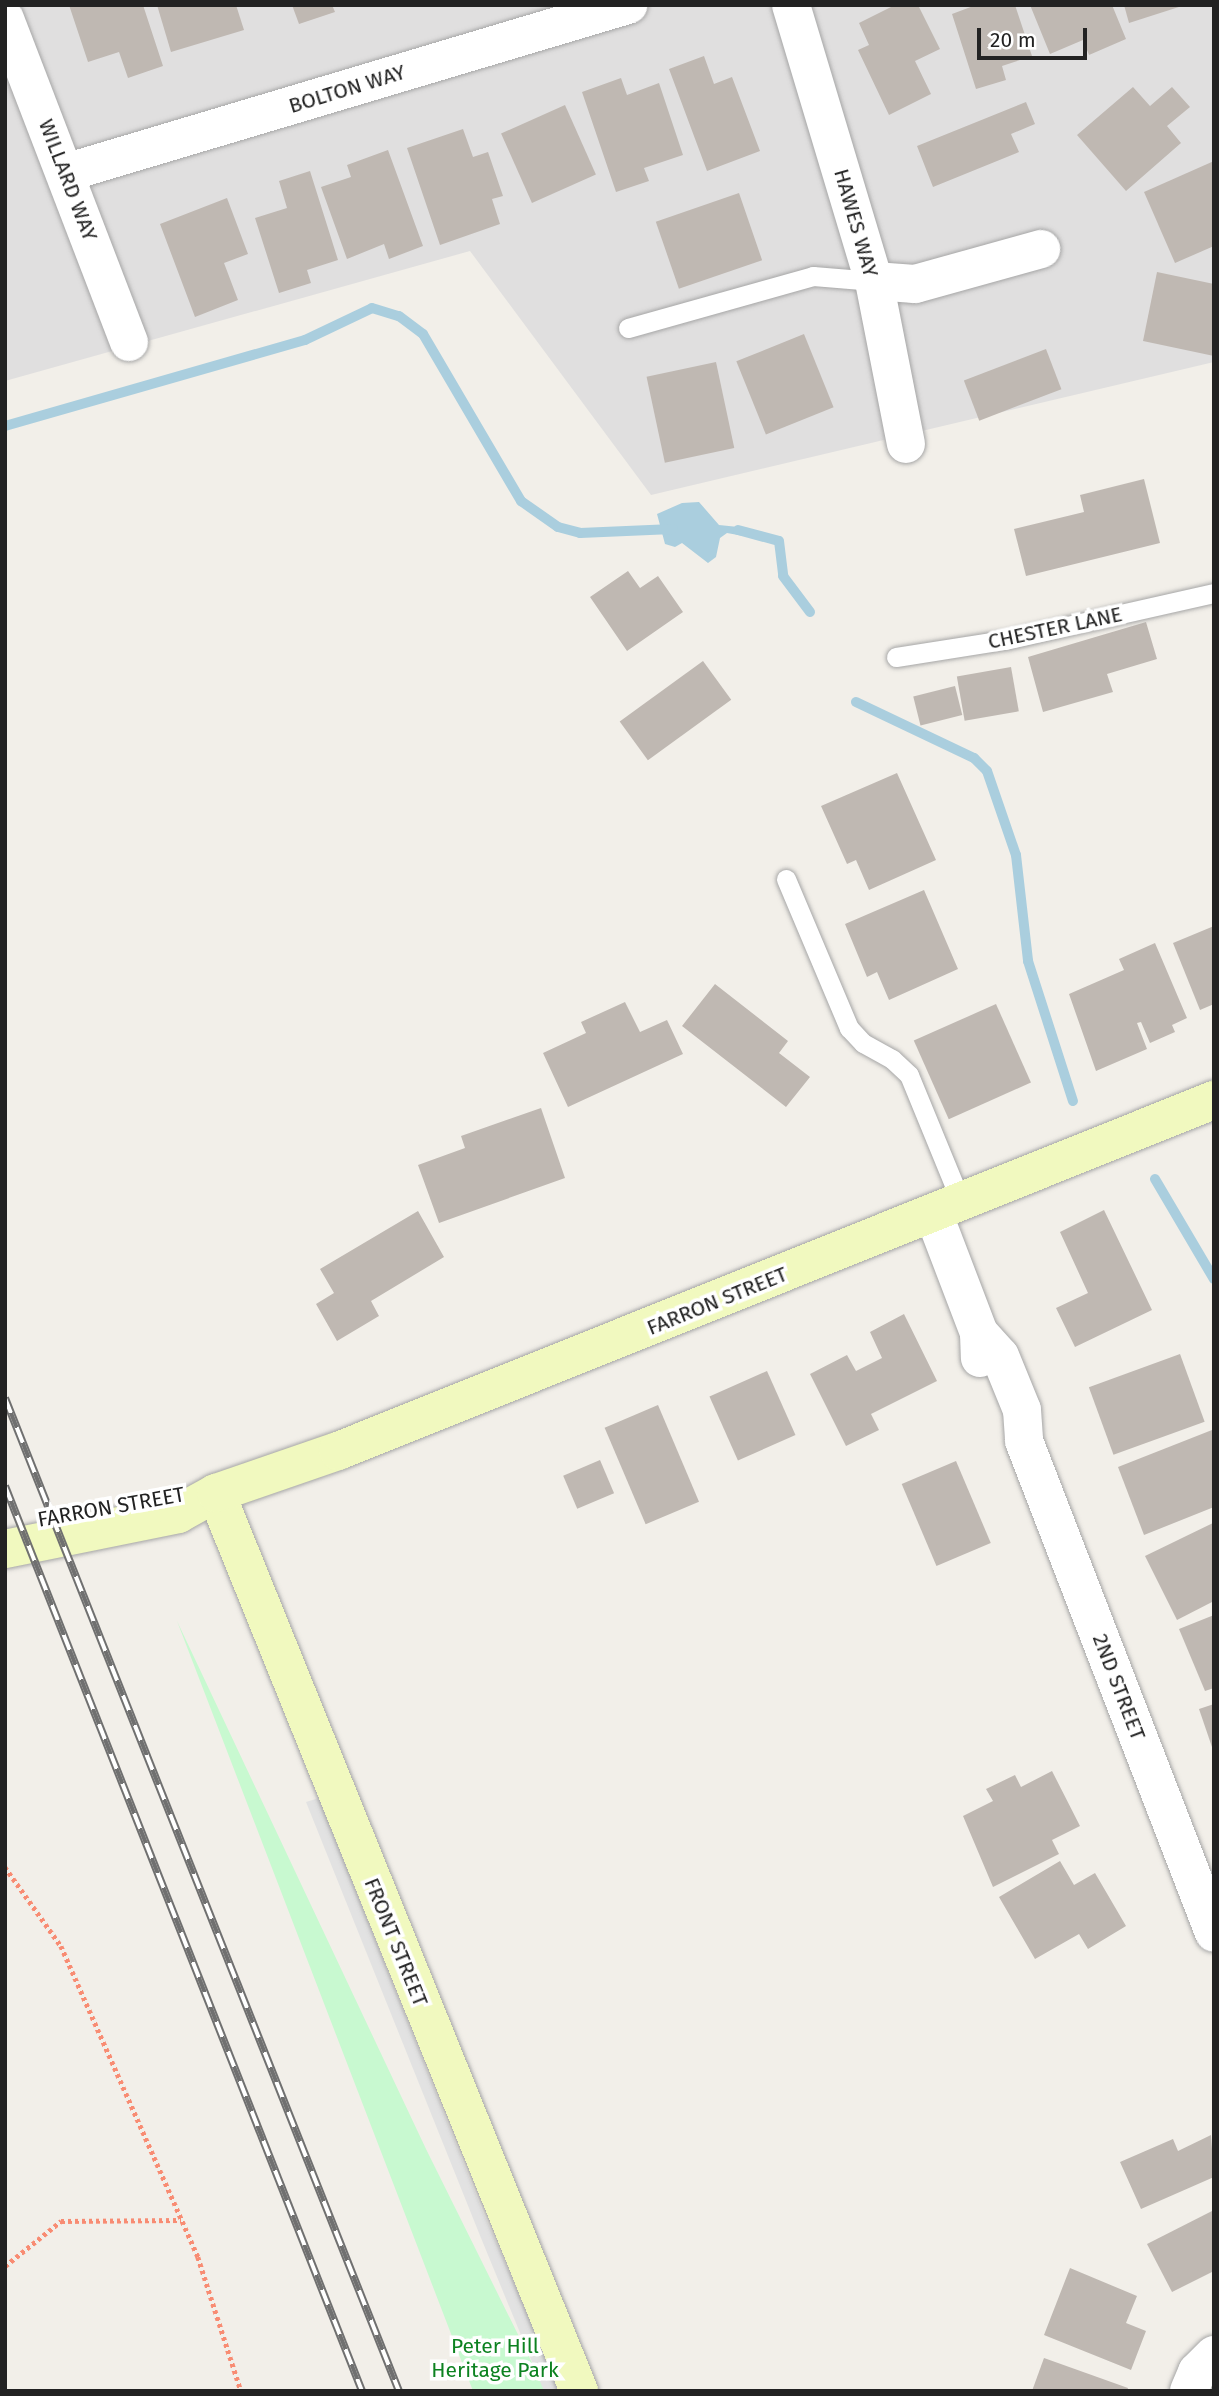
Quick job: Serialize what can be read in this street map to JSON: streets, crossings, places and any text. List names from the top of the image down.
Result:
{
  "streets": {
    "street": [
      "BOLTON WAY",
      "WILLARD WAY",
      "HAWES WAY",
      "FARRON STREET",
      "2ND STREET",
      "FRONT STREET"
    ],
    "lane": ["CHESTER LANE"]
  },
  "crossings": [
    ["BOLTON WAY", "WILLARD WAY"],
    ["FARRON STREET", "2ND STREET"],
    ["FARRON STREET", "FRONT STREET"]
  ],
  "parks": ["Peter Hill Heritage Park"],
  "scale_bar": "20 m"
}
